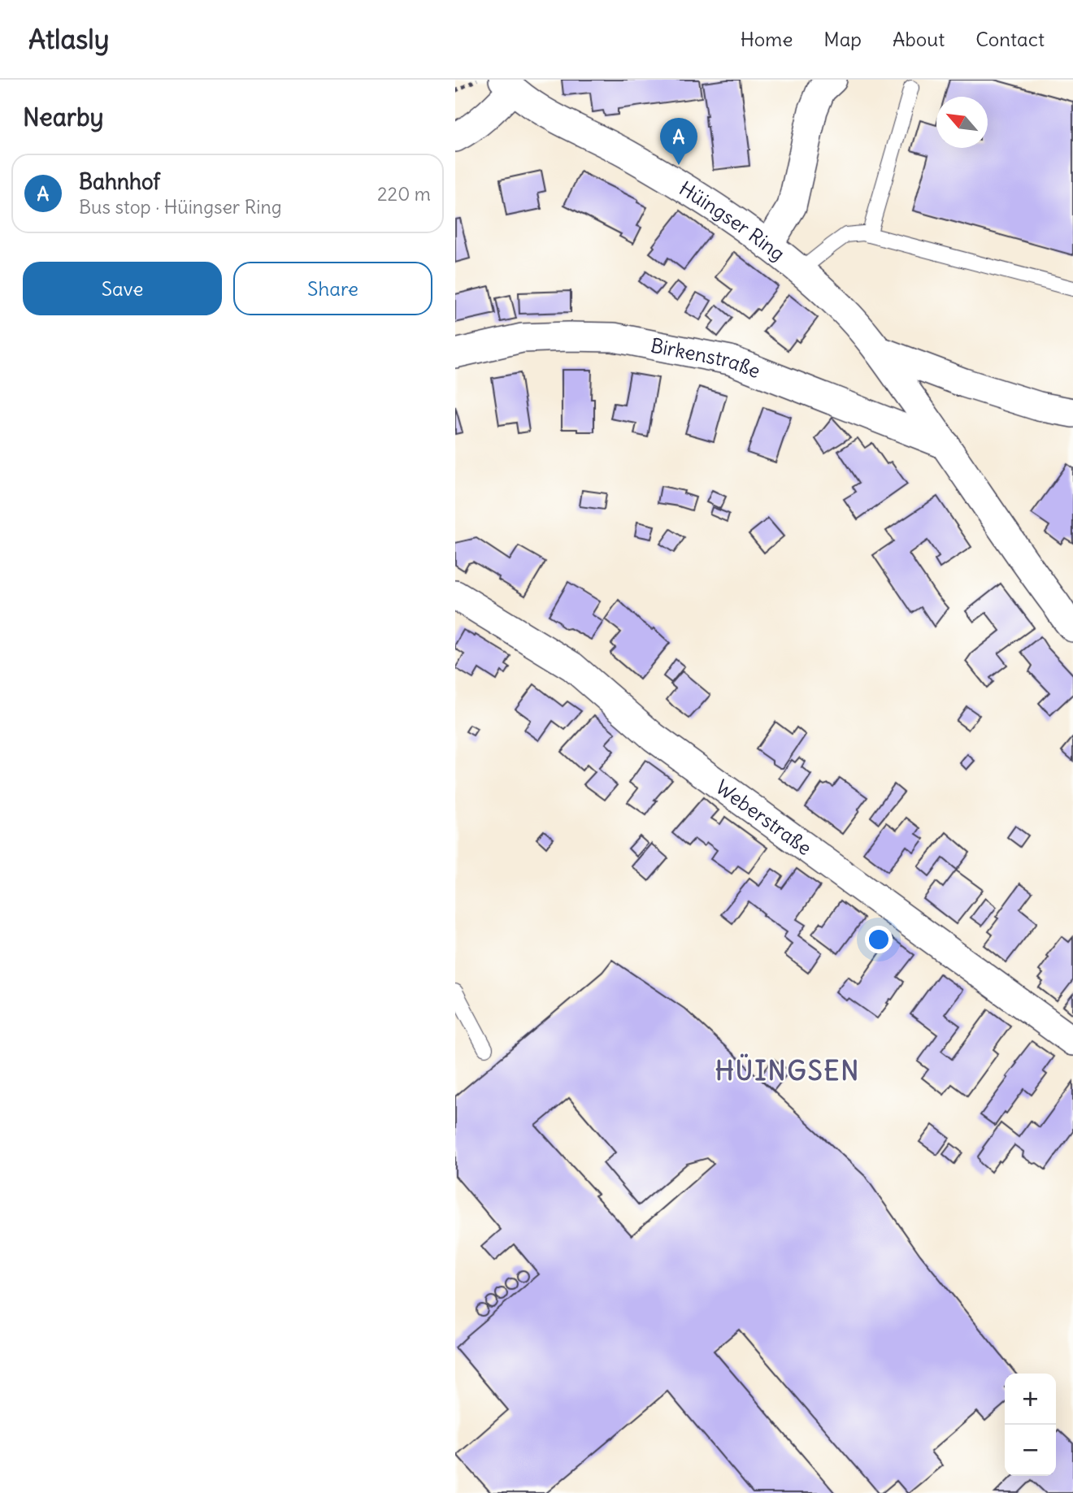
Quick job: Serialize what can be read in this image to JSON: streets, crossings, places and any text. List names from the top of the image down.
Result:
{
  "streets": {
    "street": ["Hüingser Ring", "Birkenstraße", "Weberstraße"]
  },
  "crossings": [
    ["Hüingser Ring", "Birkenstraße"]
  ],
  "districts": ["HÜINGSEN"],
  "north": "top left",
  "page": {
    "header": "Atlasly",
    "nav": [
      "Home",
      "Map",
      "About",
      "Contact"
    ],
    "heading": "Nearby",
    "pins": "A",
    "list": [
      {
        "mark": "A",
        "name": "Bahnhof",
        "note": "Bus stop · Hüingser Ring",
        "value": "220 m"
      }
    ],
    "buttons": ["Save", "Share"],
    "map_buttons": ["+", "−"]
  }
}
